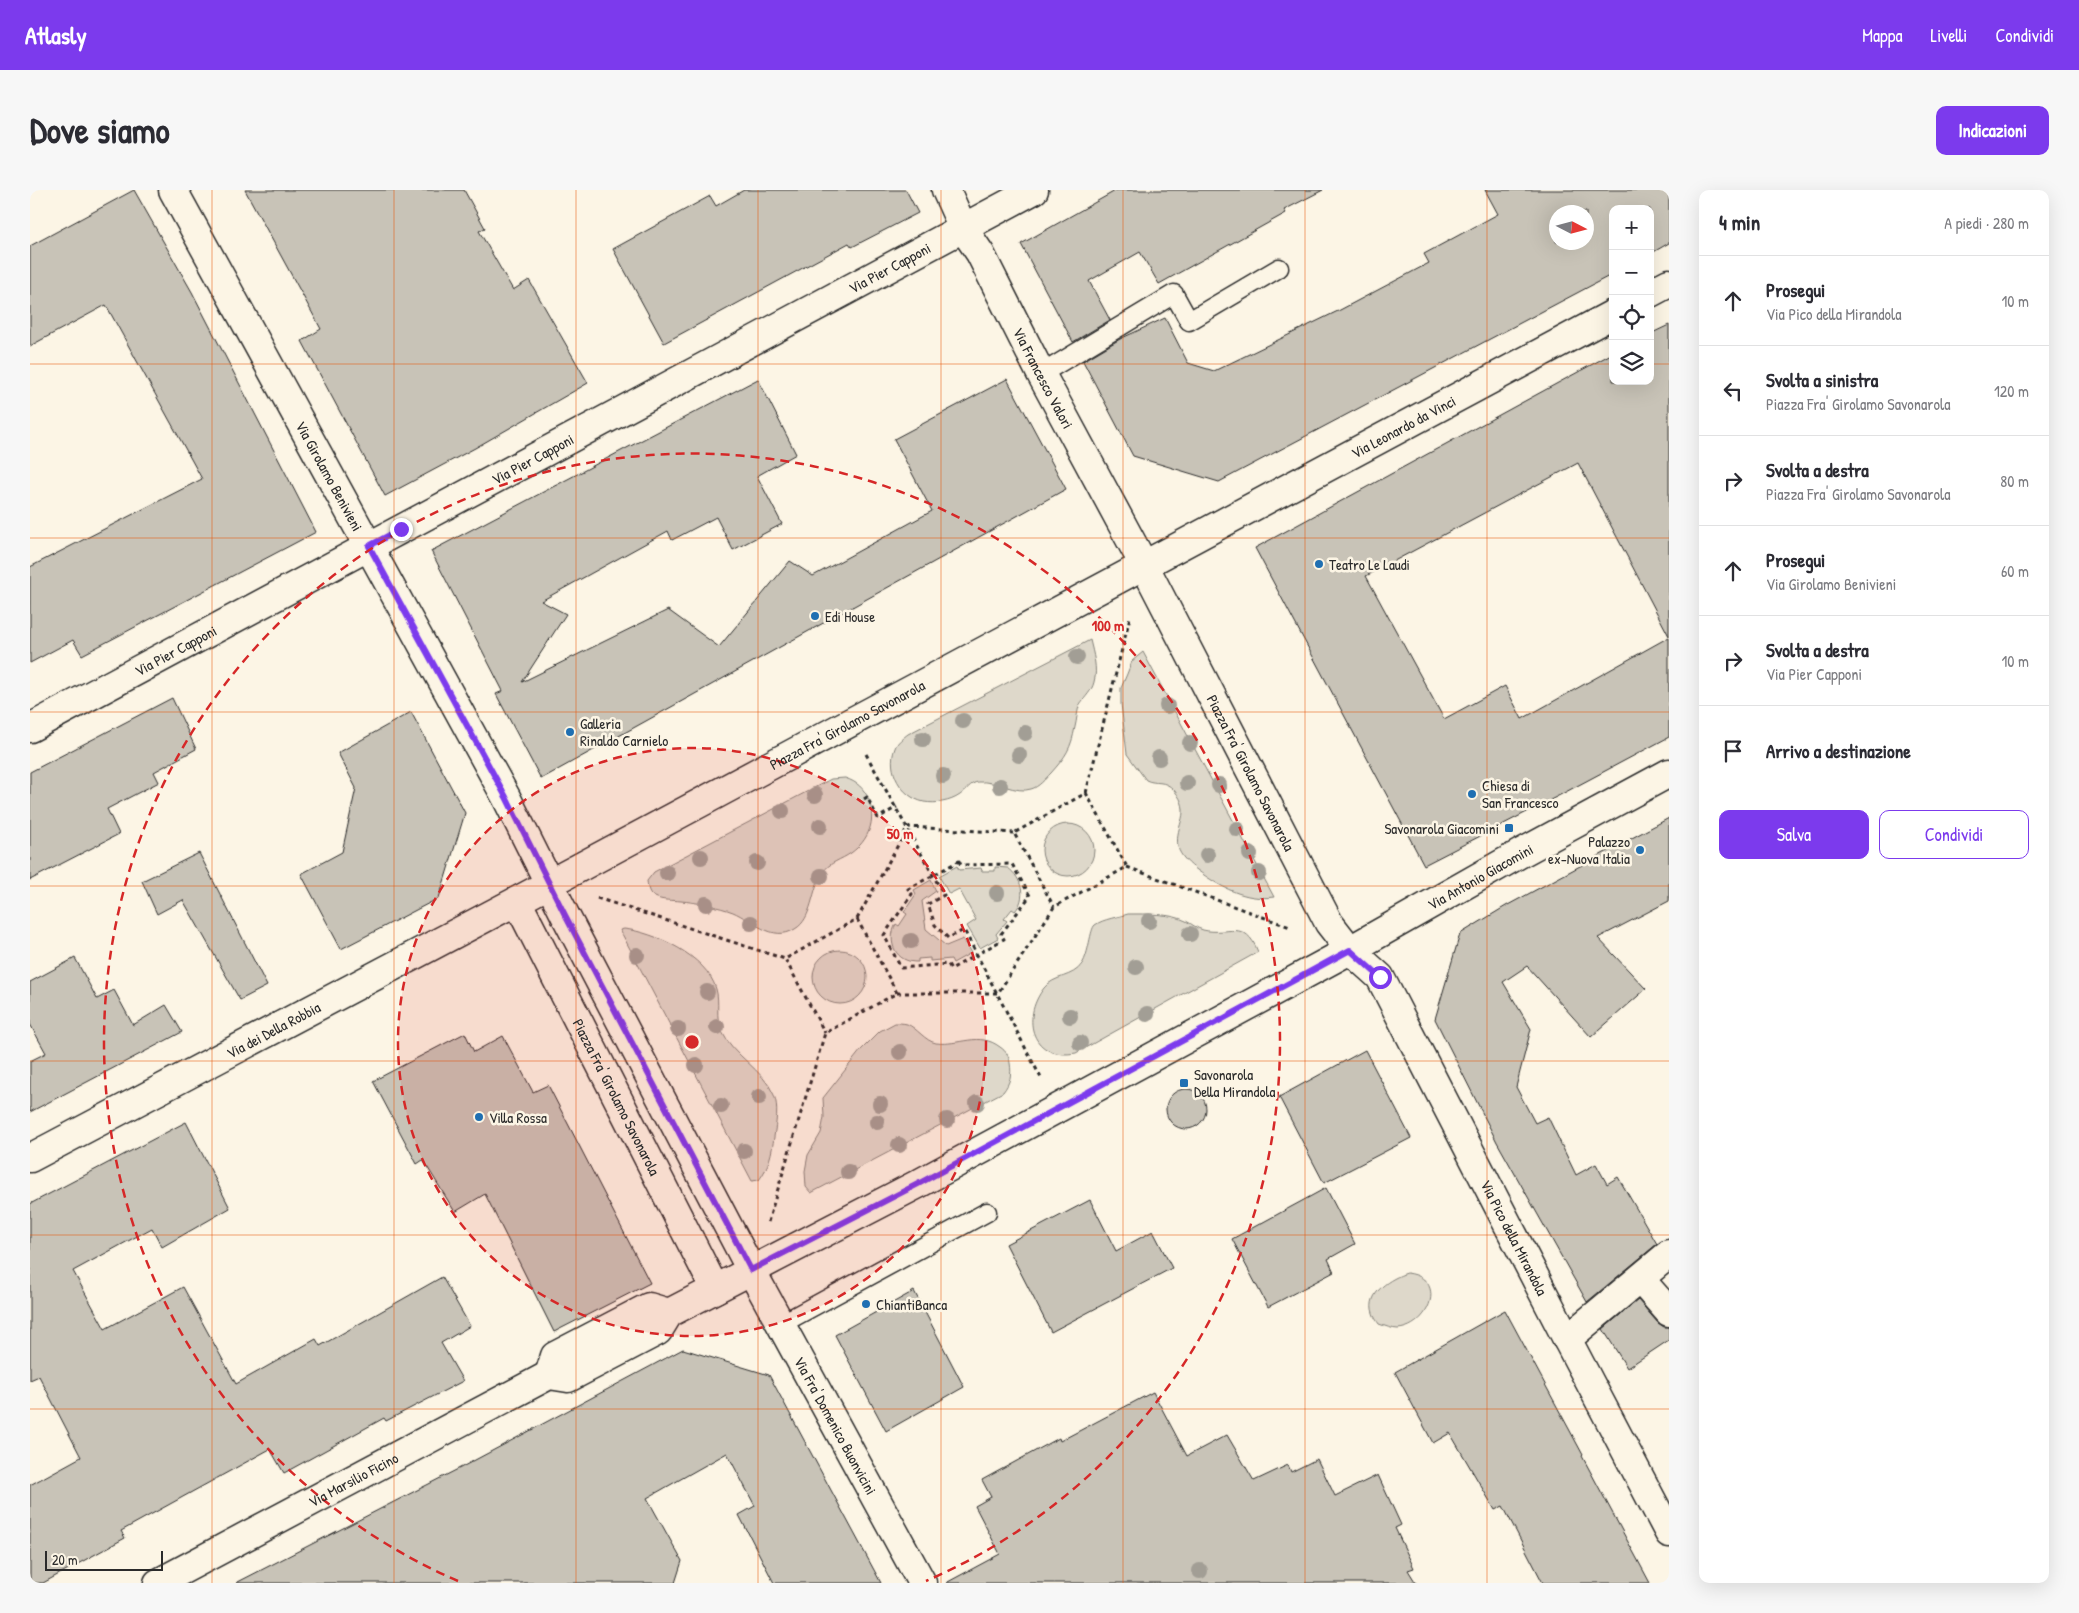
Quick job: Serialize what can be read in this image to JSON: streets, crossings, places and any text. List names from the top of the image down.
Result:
{
  "streets": {
    "street": [
      "Via Pier Capponi",
      "Via Francesco Valori",
      "Via Leonardo da Vinci",
      "Via Girolamo Benivieni",
      "Piazza Fra' Girolamo Savonarola",
      "Via Antonio Giacomini",
      "Via dei Della Robbia",
      "Via Pico della Mirandola",
      "Via Fra' Domenico Buonvicini",
      "Via Marsilio Ficino"
    ]
  },
  "crossings": [
    ["Via Pier Capponi", "Via Francesco Valori"],
    ["Via Pier Capponi", "Via Girolamo Benivieni"],
    ["Via Francesco Valori", "Piazza Fra' Girolamo Savonarola"],
    ["Via Leonardo da Vinci", "Piazza Fra' Girolamo Savonarola"],
    ["Via Girolamo Benivieni", "Piazza Fra' Girolamo Savonarola"],
    ["Piazza Fra' Girolamo Savonarola", "Via Antonio Giacomini"],
    ["Piazza Fra' Girolamo Savonarola", "Via dei Della Robbia"],
    ["Piazza Fra' Girolamo Savonarola", "Via Pico della Mirandola"],
    ["Piazza Fra' Girolamo Savonarola", "Via Marsilio Ficino"],
    ["Via Antonio Giacomini", "Via Pico della Mirandola"]
  ],
  "places": {
    "other": [
      "Teatro Le Laudi",
      "Edi House",
      "Galleria Rinaldo Carnielo",
      "Chiesa di San Francesco",
      "Palazzo ex-Nuova Italia",
      "Villa Rossa",
      "ChiantiBanca"
    ],
    "transit": ["Savonarola Giacomini", "Savonarola Della Mirandola"]
  },
  "scale_bar": "20 m",
  "north": "right",
  "page": {
    "header": "Atlasly",
    "nav": ["Mappa", "Livelli", "Condividi"],
    "buttons": [
      "Indicazioni",
      ["Salva", "Condividi"]
    ],
    "title": "Dove siamo",
    "heading": ["4 min", "A piedi · 280 m"],
    "map_buttons": ["+", "−"],
    "list": [
      ["Prosegui", "Via Pico della Mirandola", "10 m"],
      ["Svolta a sinistra", "Piazza Fra' Girolamo Savonarola", "120 m"],
      ["Svolta a destra", "Piazza Fra' Girolamo Savonarola", "80 m"],
      ["Prosegui", "Via Girolamo Benivieni", "60 m"],
      ["Svolta a destra", "Via Pier Capponi", "10 m"],
      "Arrivo a destinazione"
    ],
    "scale": "20 m"
  },
  "rings": ["100 m", "50 m"]
}
